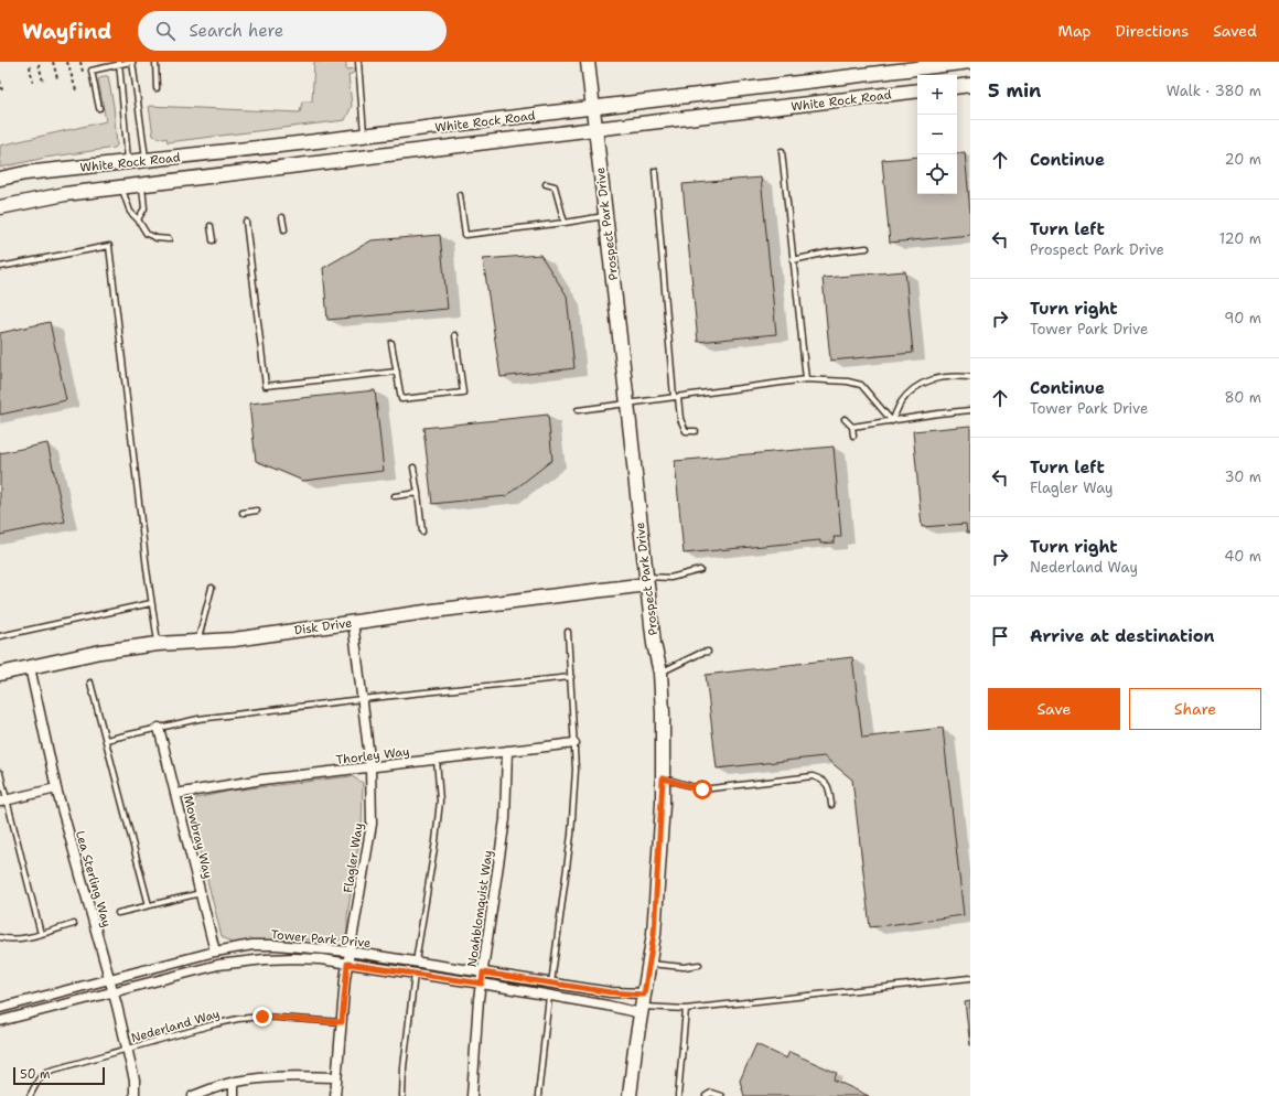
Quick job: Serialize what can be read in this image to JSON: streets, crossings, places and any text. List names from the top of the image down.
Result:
{
  "streets": {
    "main road": ["White Rock Road", "Prospect Park Drive", "Disk Drive"],
    "street": [
      "Thorley Way",
      "Mowbray Way",
      "Flagler Way",
      "Lea Sterling Way",
      "Noahblomquist Way",
      "Tower Park Drive"
    ],
    "lane": ["Nederland Way"]
  },
  "crossings": [
    ["White Rock Road", "Prospect Park Drive"],
    ["Prospect Park Drive", "Disk Drive"],
    ["Prospect Park Drive", "Tower Park Drive"],
    ["Disk Drive", "Flagler Way"],
    ["Disk Drive", "Lea Sterling Way"],
    ["Thorley Way", "Mowbray Way"],
    ["Thorley Way", "Flagler Way"],
    ["Thorley Way", "Noahblomquist Way"],
    ["Mowbray Way", "Tower Park Drive"],
    ["Flagler Way", "Tower Park Drive"],
    ["Flagler Way", "Nederland Way"],
    ["Lea Sterling Way", "Tower Park Drive"],
    ["Lea Sterling Way", "Nederland Way"],
    ["Noahblomquist Way", "Tower Park Drive"]
  ],
  "scale_bar": "50 m",
  "page": {
    "header": "Wayfind",
    "search": "Search here",
    "nav": ["Map", "Directions", "Saved"],
    "heading": ["5 min", "Walk · 380 m"],
    "map_buttons": ["+", "−"],
    "list": [
      ["Continue", "20 m"],
      ["Turn left", "Prospect Park Drive", "120 m"],
      ["Turn right", "Tower Park Drive", "90 m"],
      ["Continue", "Tower Park Drive", "80 m"],
      ["Turn left", "Flagler Way", "30 m"],
      ["Turn right", "Nederland Way", "40 m"],
      "Arrive at destination"
    ],
    "buttons": ["Save", "Share"],
    "scale": "50 m"
  }
}
